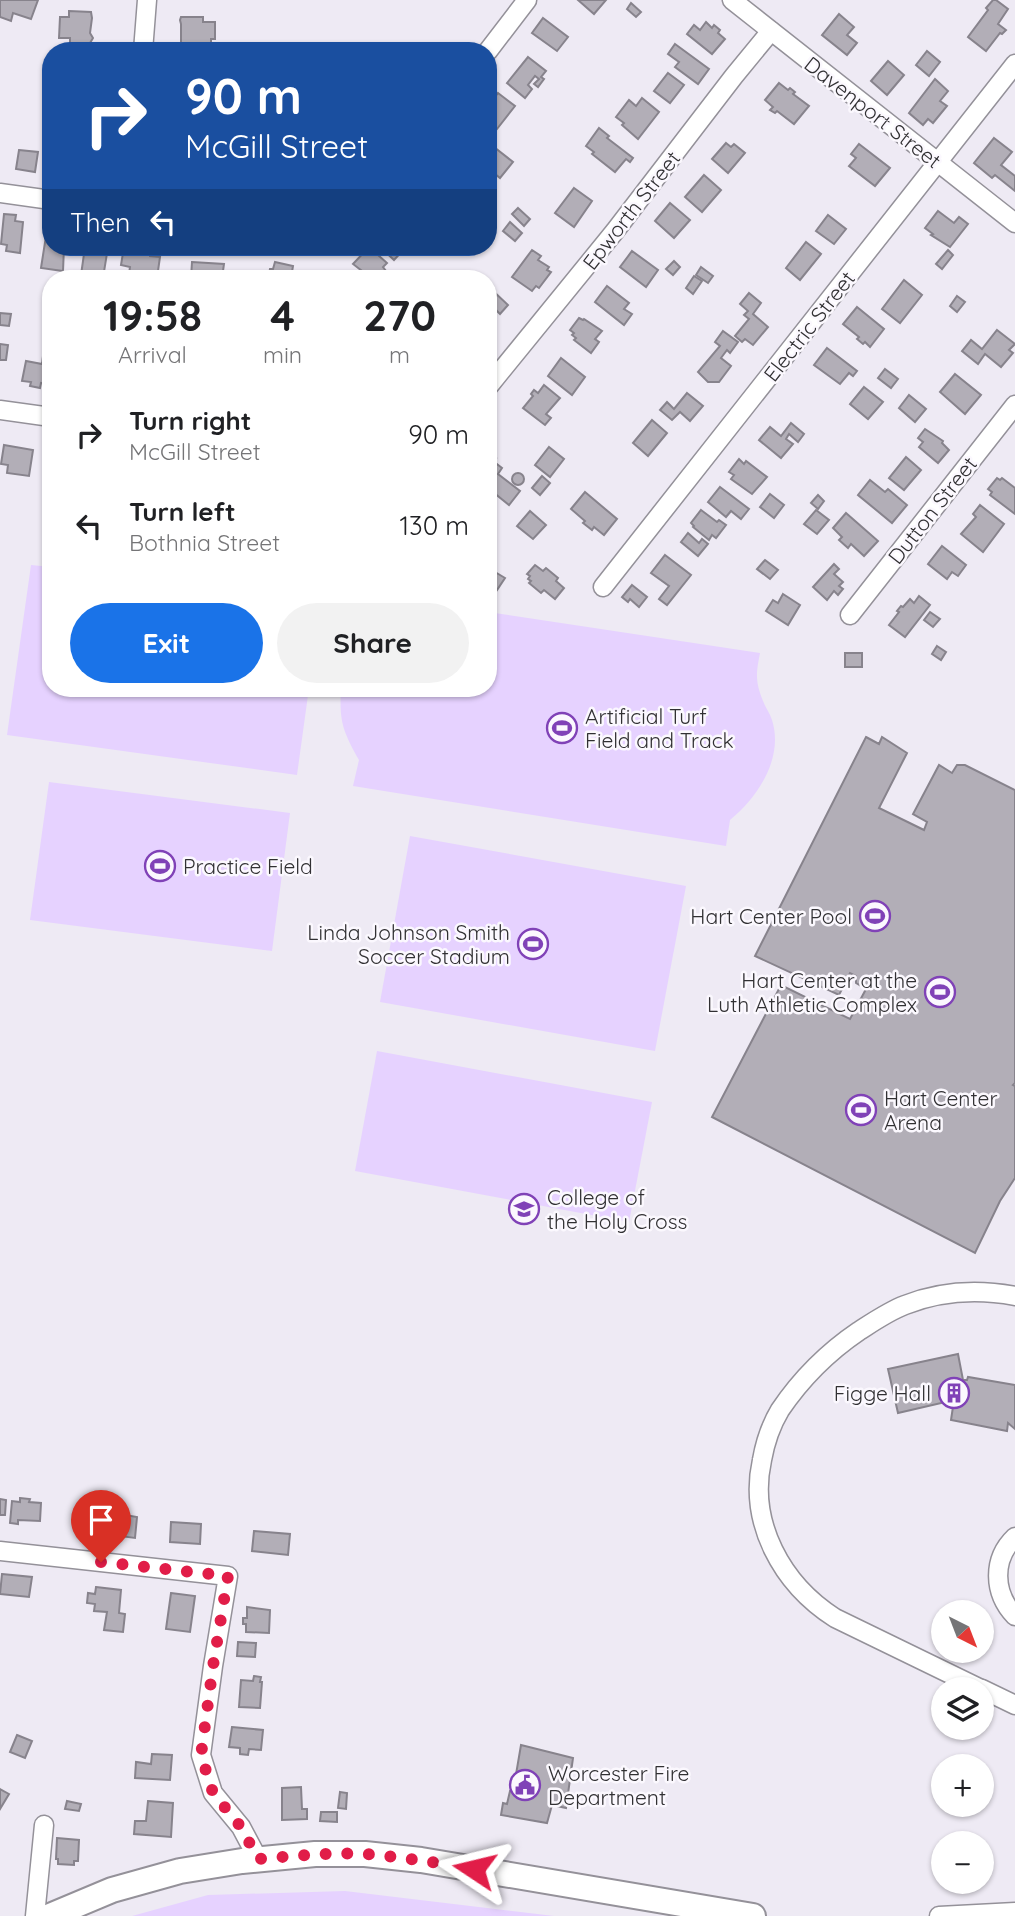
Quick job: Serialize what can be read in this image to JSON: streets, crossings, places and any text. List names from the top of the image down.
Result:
{
  "streets": {
    "street": [
      "Davenport Street",
      "Epworth Street",
      "Electric Street",
      "Dutton Street"
    ]
  },
  "crossings": [
    ["Davenport Street", "Epworth Street"],
    ["Davenport Street", "Electric Street"]
  ],
  "places": {
    "sports": [
      "Artificial Turf Field and Track",
      "Practice Field",
      "Hart Center Pool",
      "Linda Johnson Smith Soccer Stadium",
      "Hart Center at the Luth Athletic Complex",
      "Hart Center Arena"
    ],
    "school or university": ["College of the Holy Cross"],
    "building": ["Figge Hall"],
    "public building": ["Worcester Fire Department"]
  },
  "north": "bottom right",
  "page": {
    "turn": ["90 m", "McGill Street"],
    "then": "Then",
    "eta": [
      "19:58",
      "Arrival",
      "4",
      "min",
      "270",
      "m"
    ],
    "list": [
      {
        "name": "Turn right",
        "note": "McGill Street",
        "value": "90 m"
      },
      {
        "name": "Turn left",
        "note": "Bothnia Street",
        "value": "130 m"
      }
    ],
    "buttons": ["Exit", "Share"],
    "map_buttons": ["+", "−"]
  }
}
